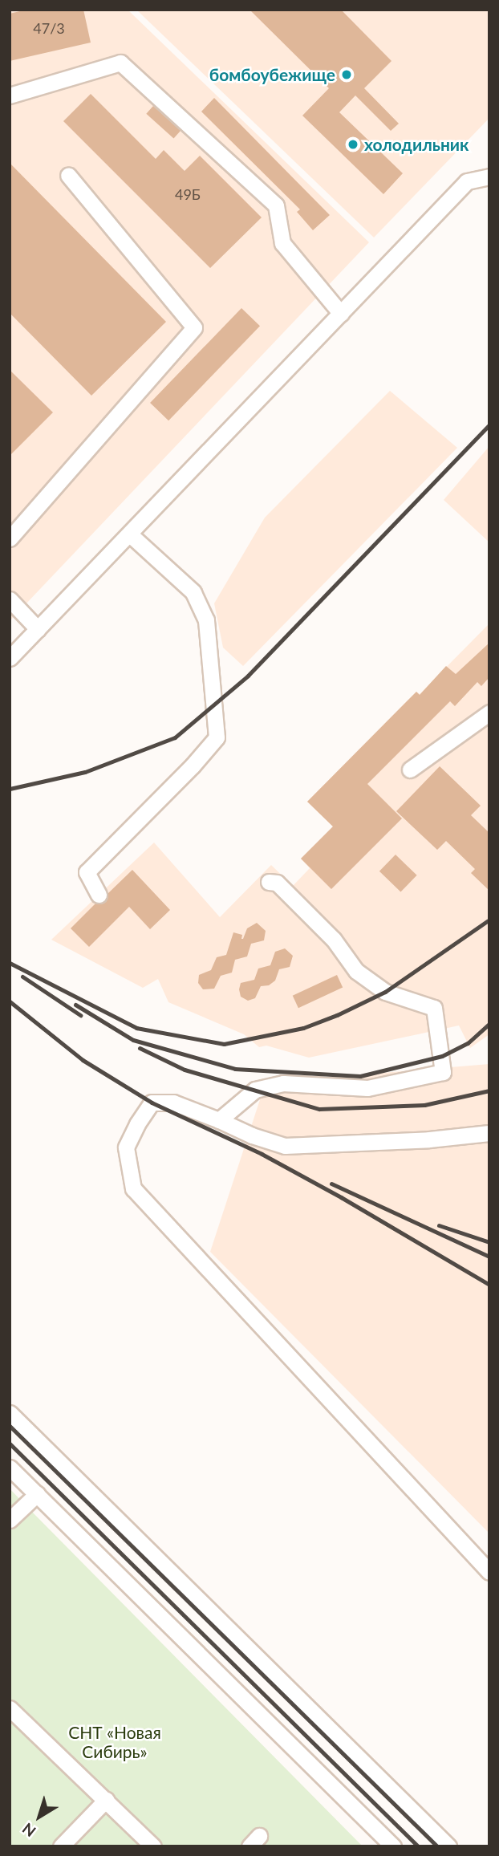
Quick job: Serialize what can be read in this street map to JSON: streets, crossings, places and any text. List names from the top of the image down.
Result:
{
  "parks": ["СНТ «Новая Сибирь»"],
  "places": ["бомбоубежище", "холодильник"],
  "house_numbers": ["47/3", "49Б"],
  "north": "bottom left"
}
